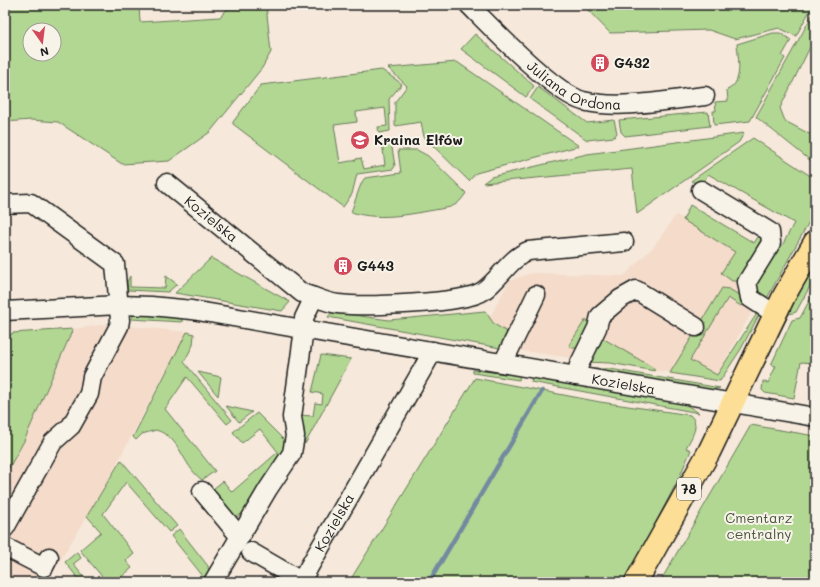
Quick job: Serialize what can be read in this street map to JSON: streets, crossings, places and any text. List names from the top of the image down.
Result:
{
  "streets": {
    "main road": ["78"],
    "street": ["Juliana Ordona", "Kozielska"]
  },
  "crossings": [
    ["Kozielska", "78"]
  ],
  "parks": ["Cmentarz centralny"],
  "places": {
    "building": ["G432", "G443"],
    "school or university": ["Kraina Elfów"]
  },
  "north": "bottom"
}
